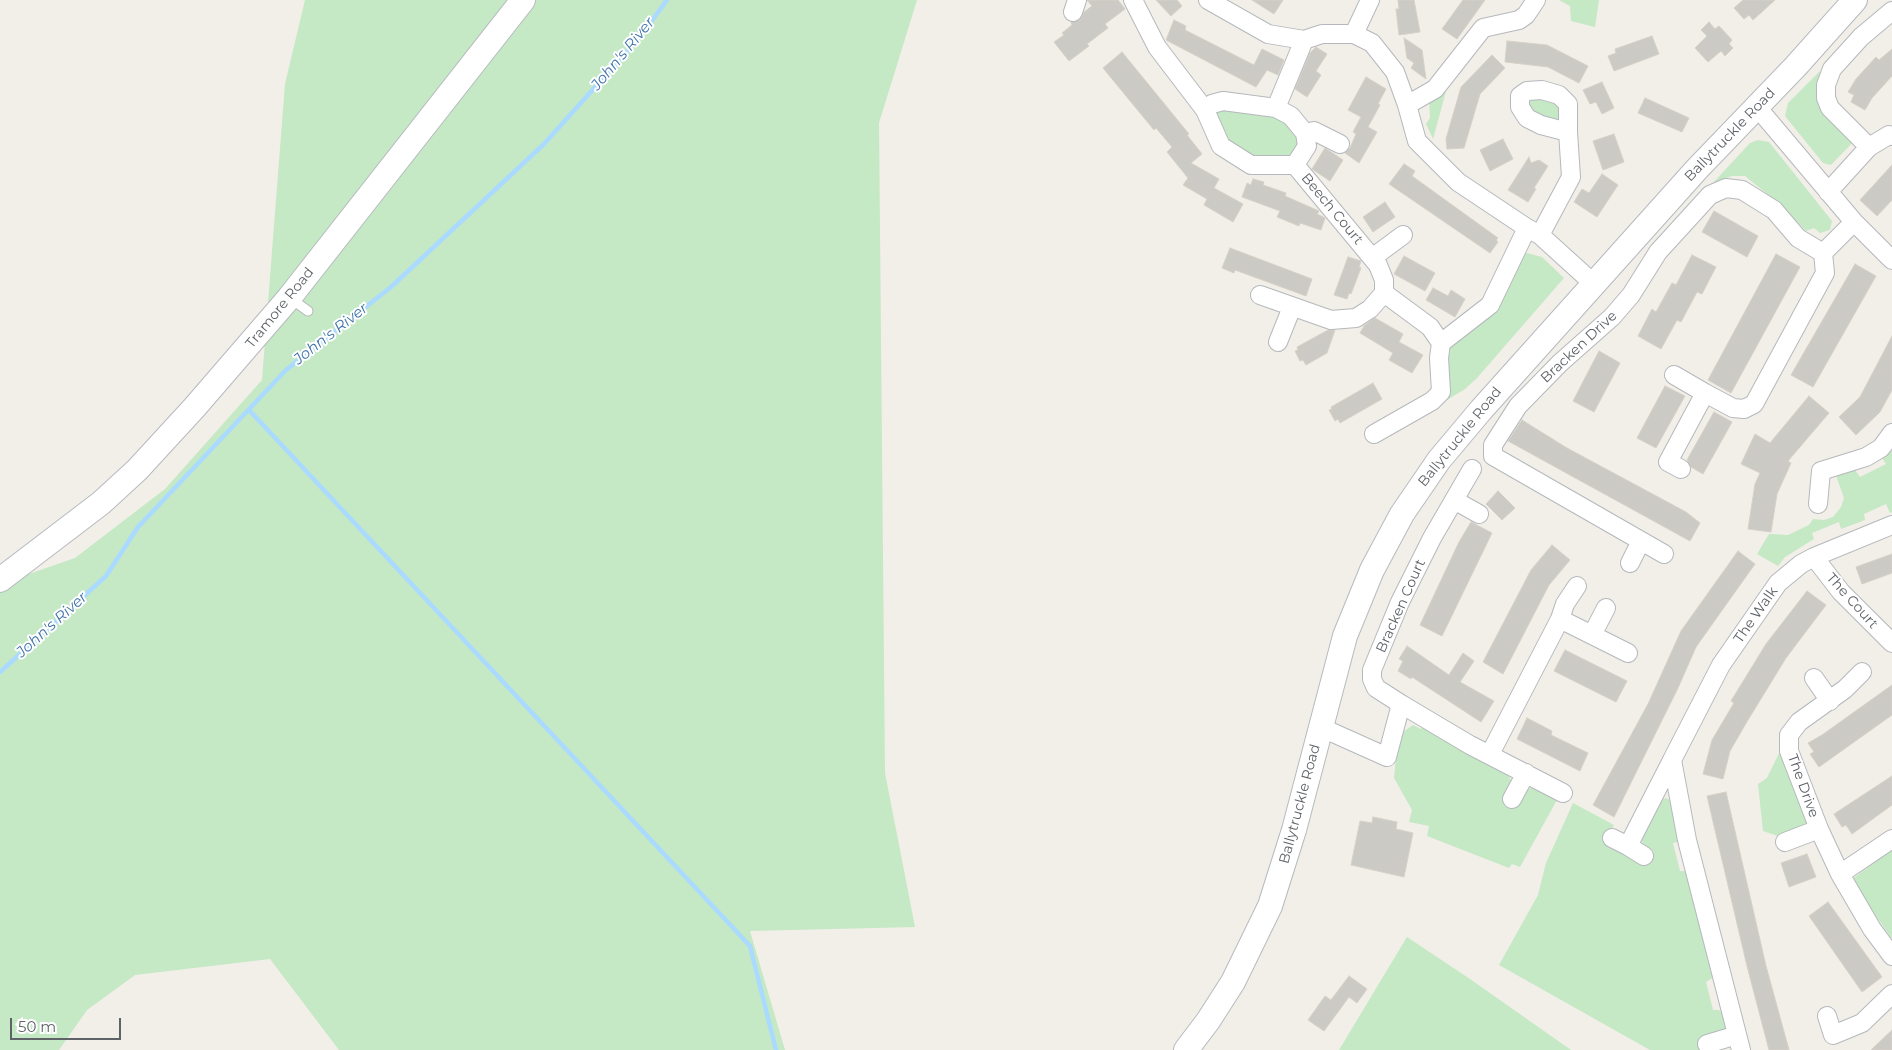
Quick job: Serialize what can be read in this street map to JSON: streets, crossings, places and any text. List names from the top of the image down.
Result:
{
  "streets": {
    "street": [
      "Ballytruckle Road",
      "Beech Court",
      "Tramore Road",
      "Bracken Drive",
      "The Court",
      "Bracken Court",
      "The Walk",
      "The Drive"
    ]
  },
  "crossings": [
    ["The Court", "The Walk"]
  ],
  "water": ["John's River"],
  "scale_bar": "50 m"
}
